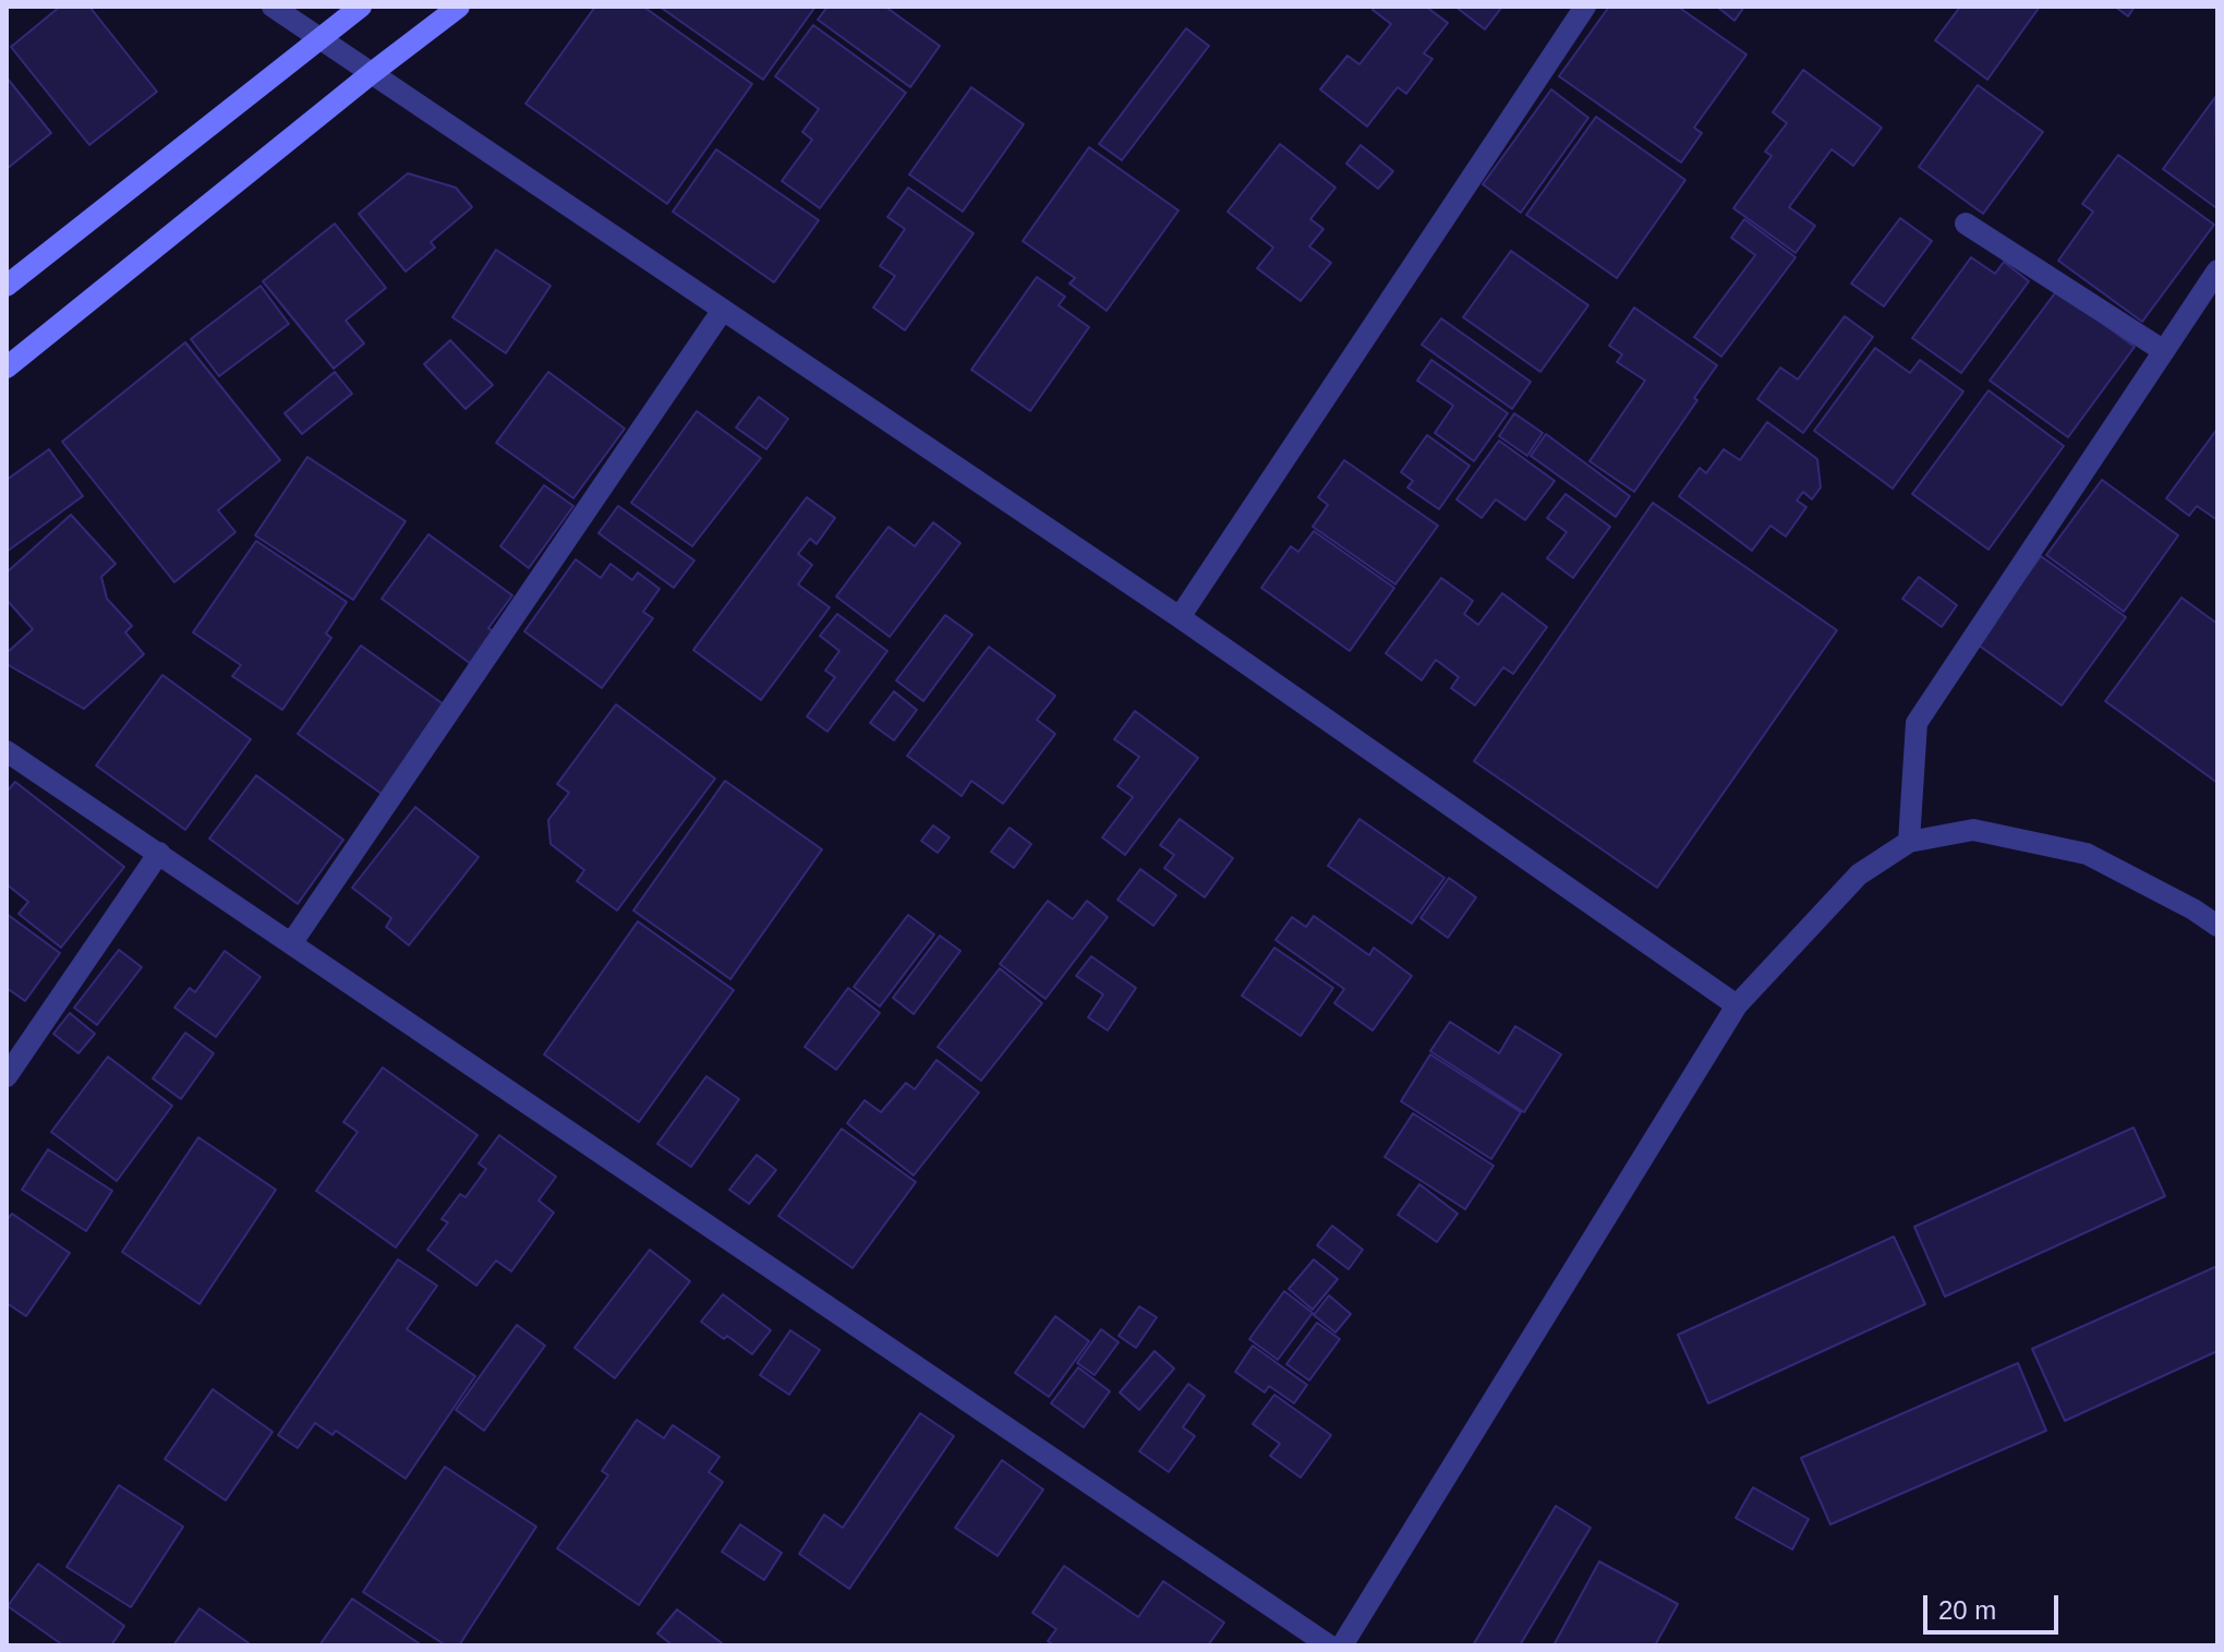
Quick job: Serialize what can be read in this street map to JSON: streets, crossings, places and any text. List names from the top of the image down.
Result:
{
  "scale_bar": "20 m"
}
